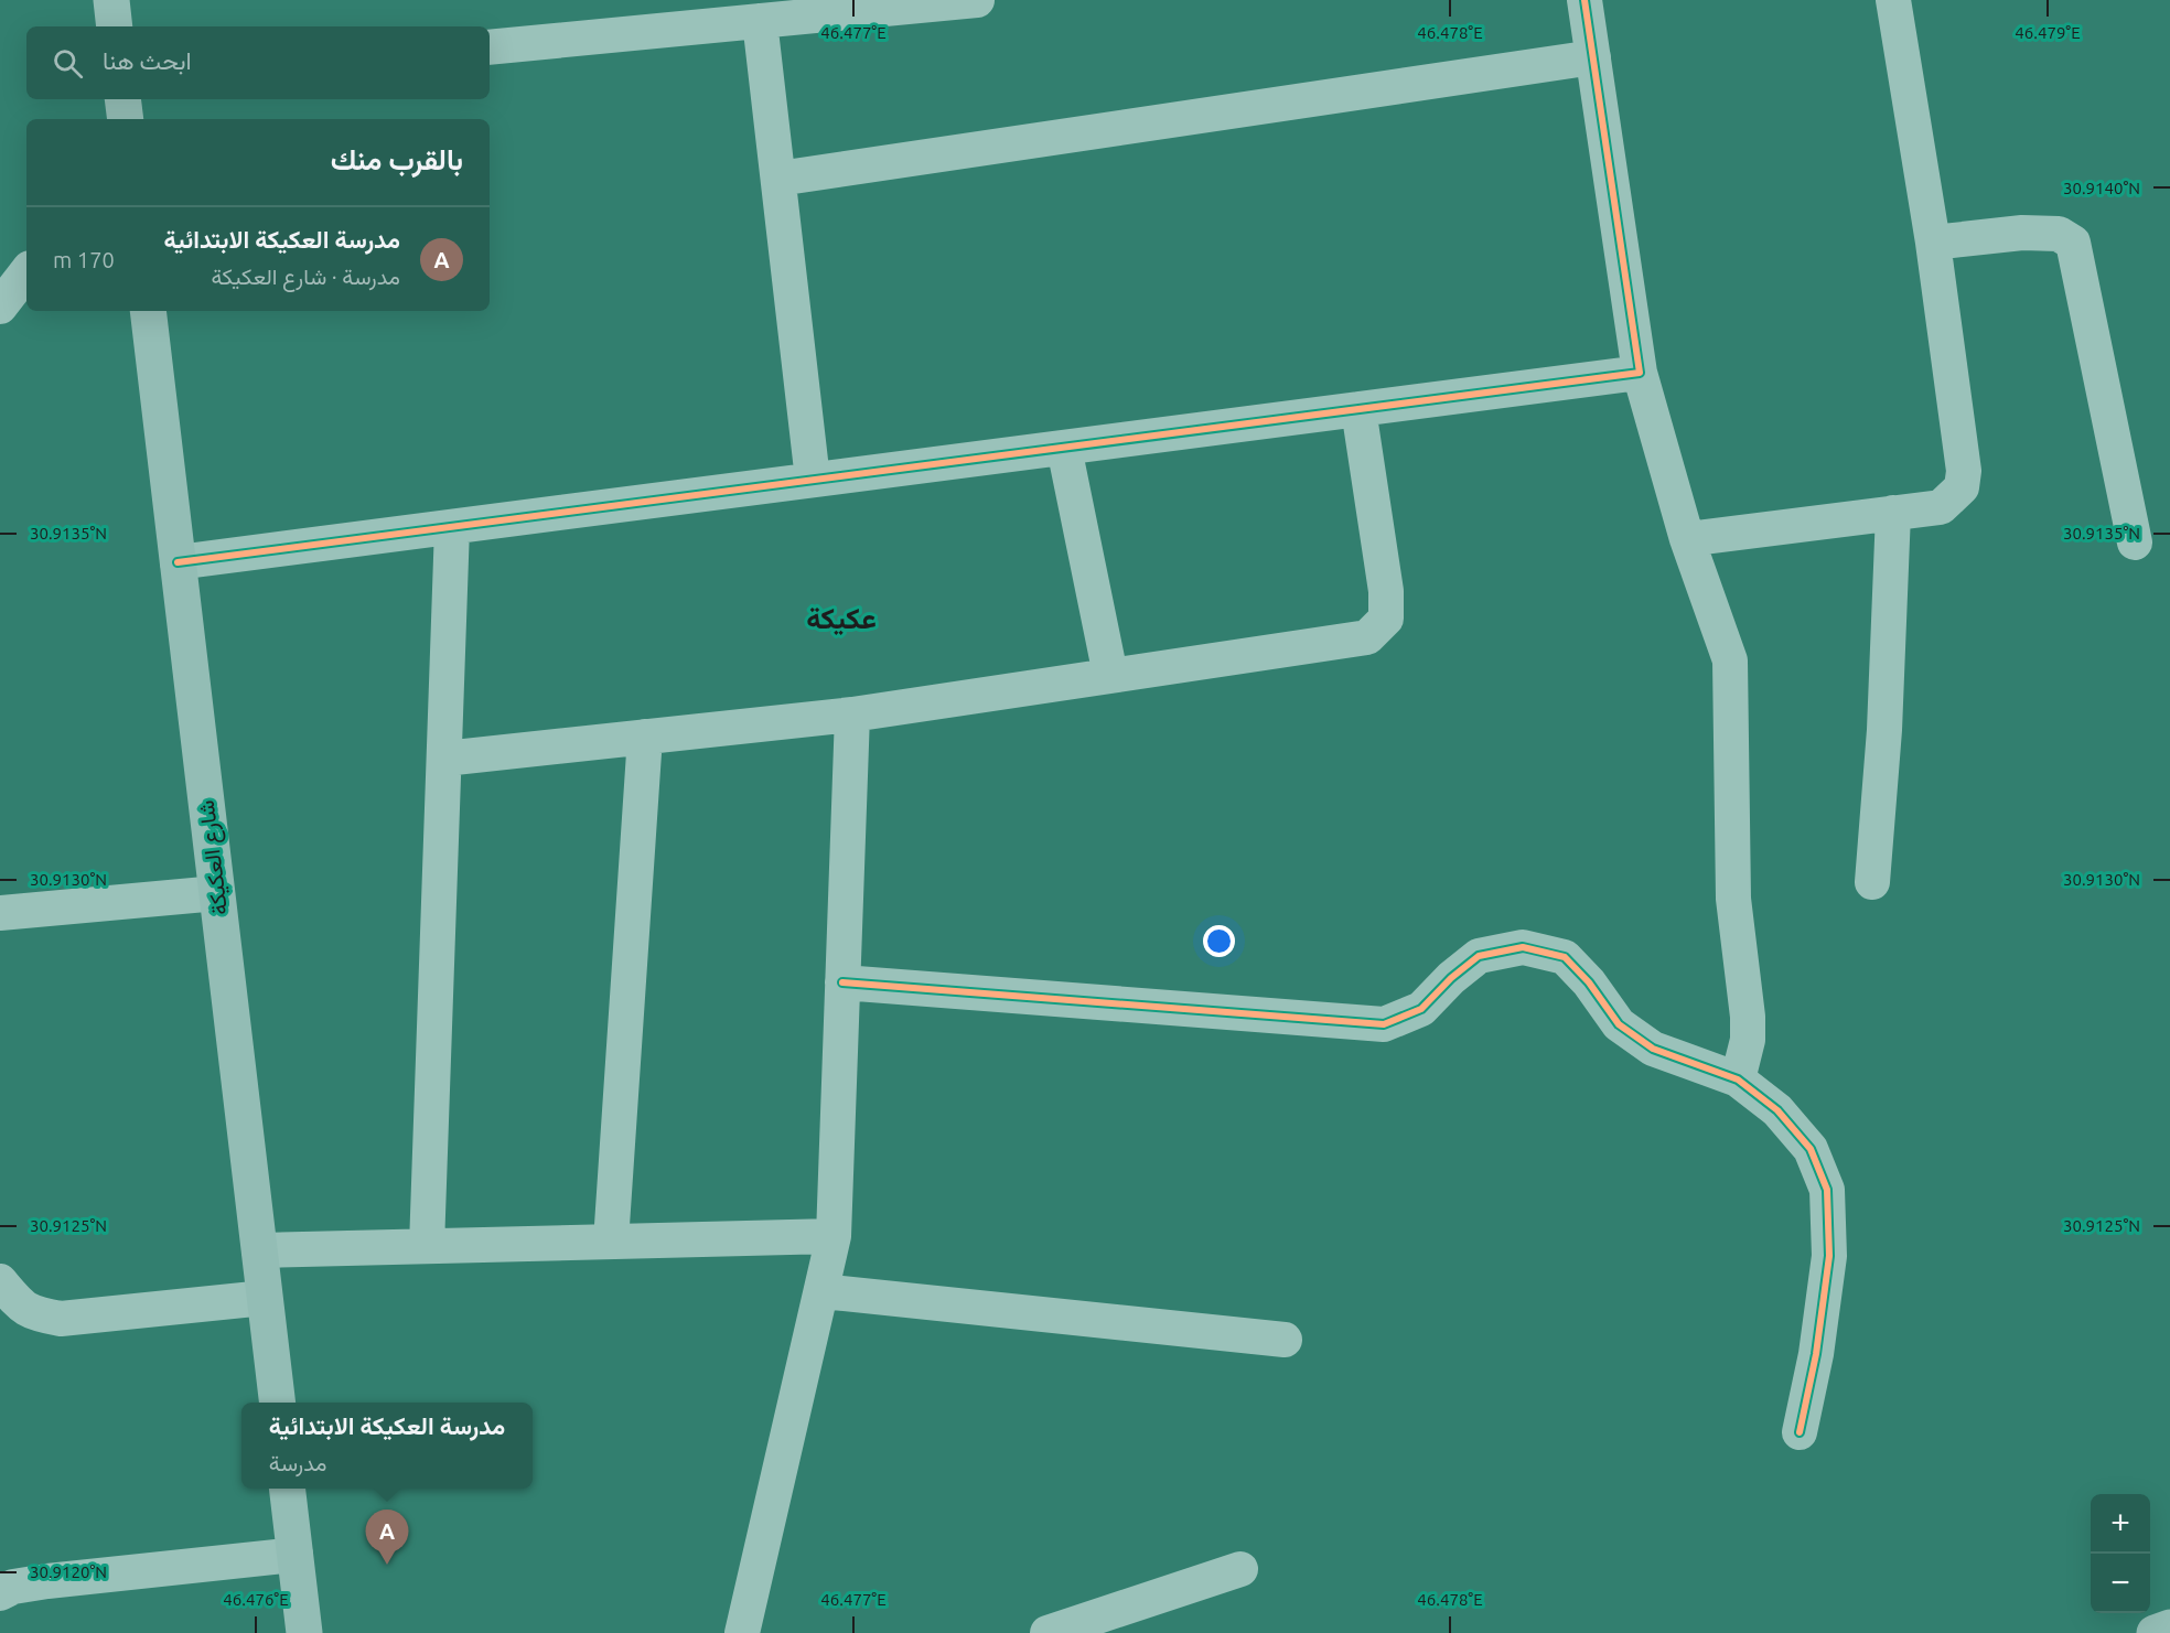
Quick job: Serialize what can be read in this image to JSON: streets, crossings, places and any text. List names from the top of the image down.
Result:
{
  "streets": {
    "street": ["شارع العكيكة"]
  },
  "districts": ["عكيكة"],
  "page": {
    "search": "ابحث هنا",
    "heading": "بالقرب منك",
    "list": [
      {
        "mark": "A",
        "name": "مدرسة العكيكة الابتدائية",
        "note": "مدرسة · شارع العكيكة",
        "value": "170 m"
      }
    ],
    "popup": ["مدرسة العكيكة الابتدائية", "مدرسة"],
    "map_buttons": ["+", "−"],
    "pins": "A"
  },
  "coordinates": [
    "46.477°E",
    "46.478°E",
    "46.479°E",
    "30.9140°N",
    "30.9135°N",
    "30.9130°N",
    "30.9125°N",
    "30.9120°N",
    "46.476°E"
  ]
}
